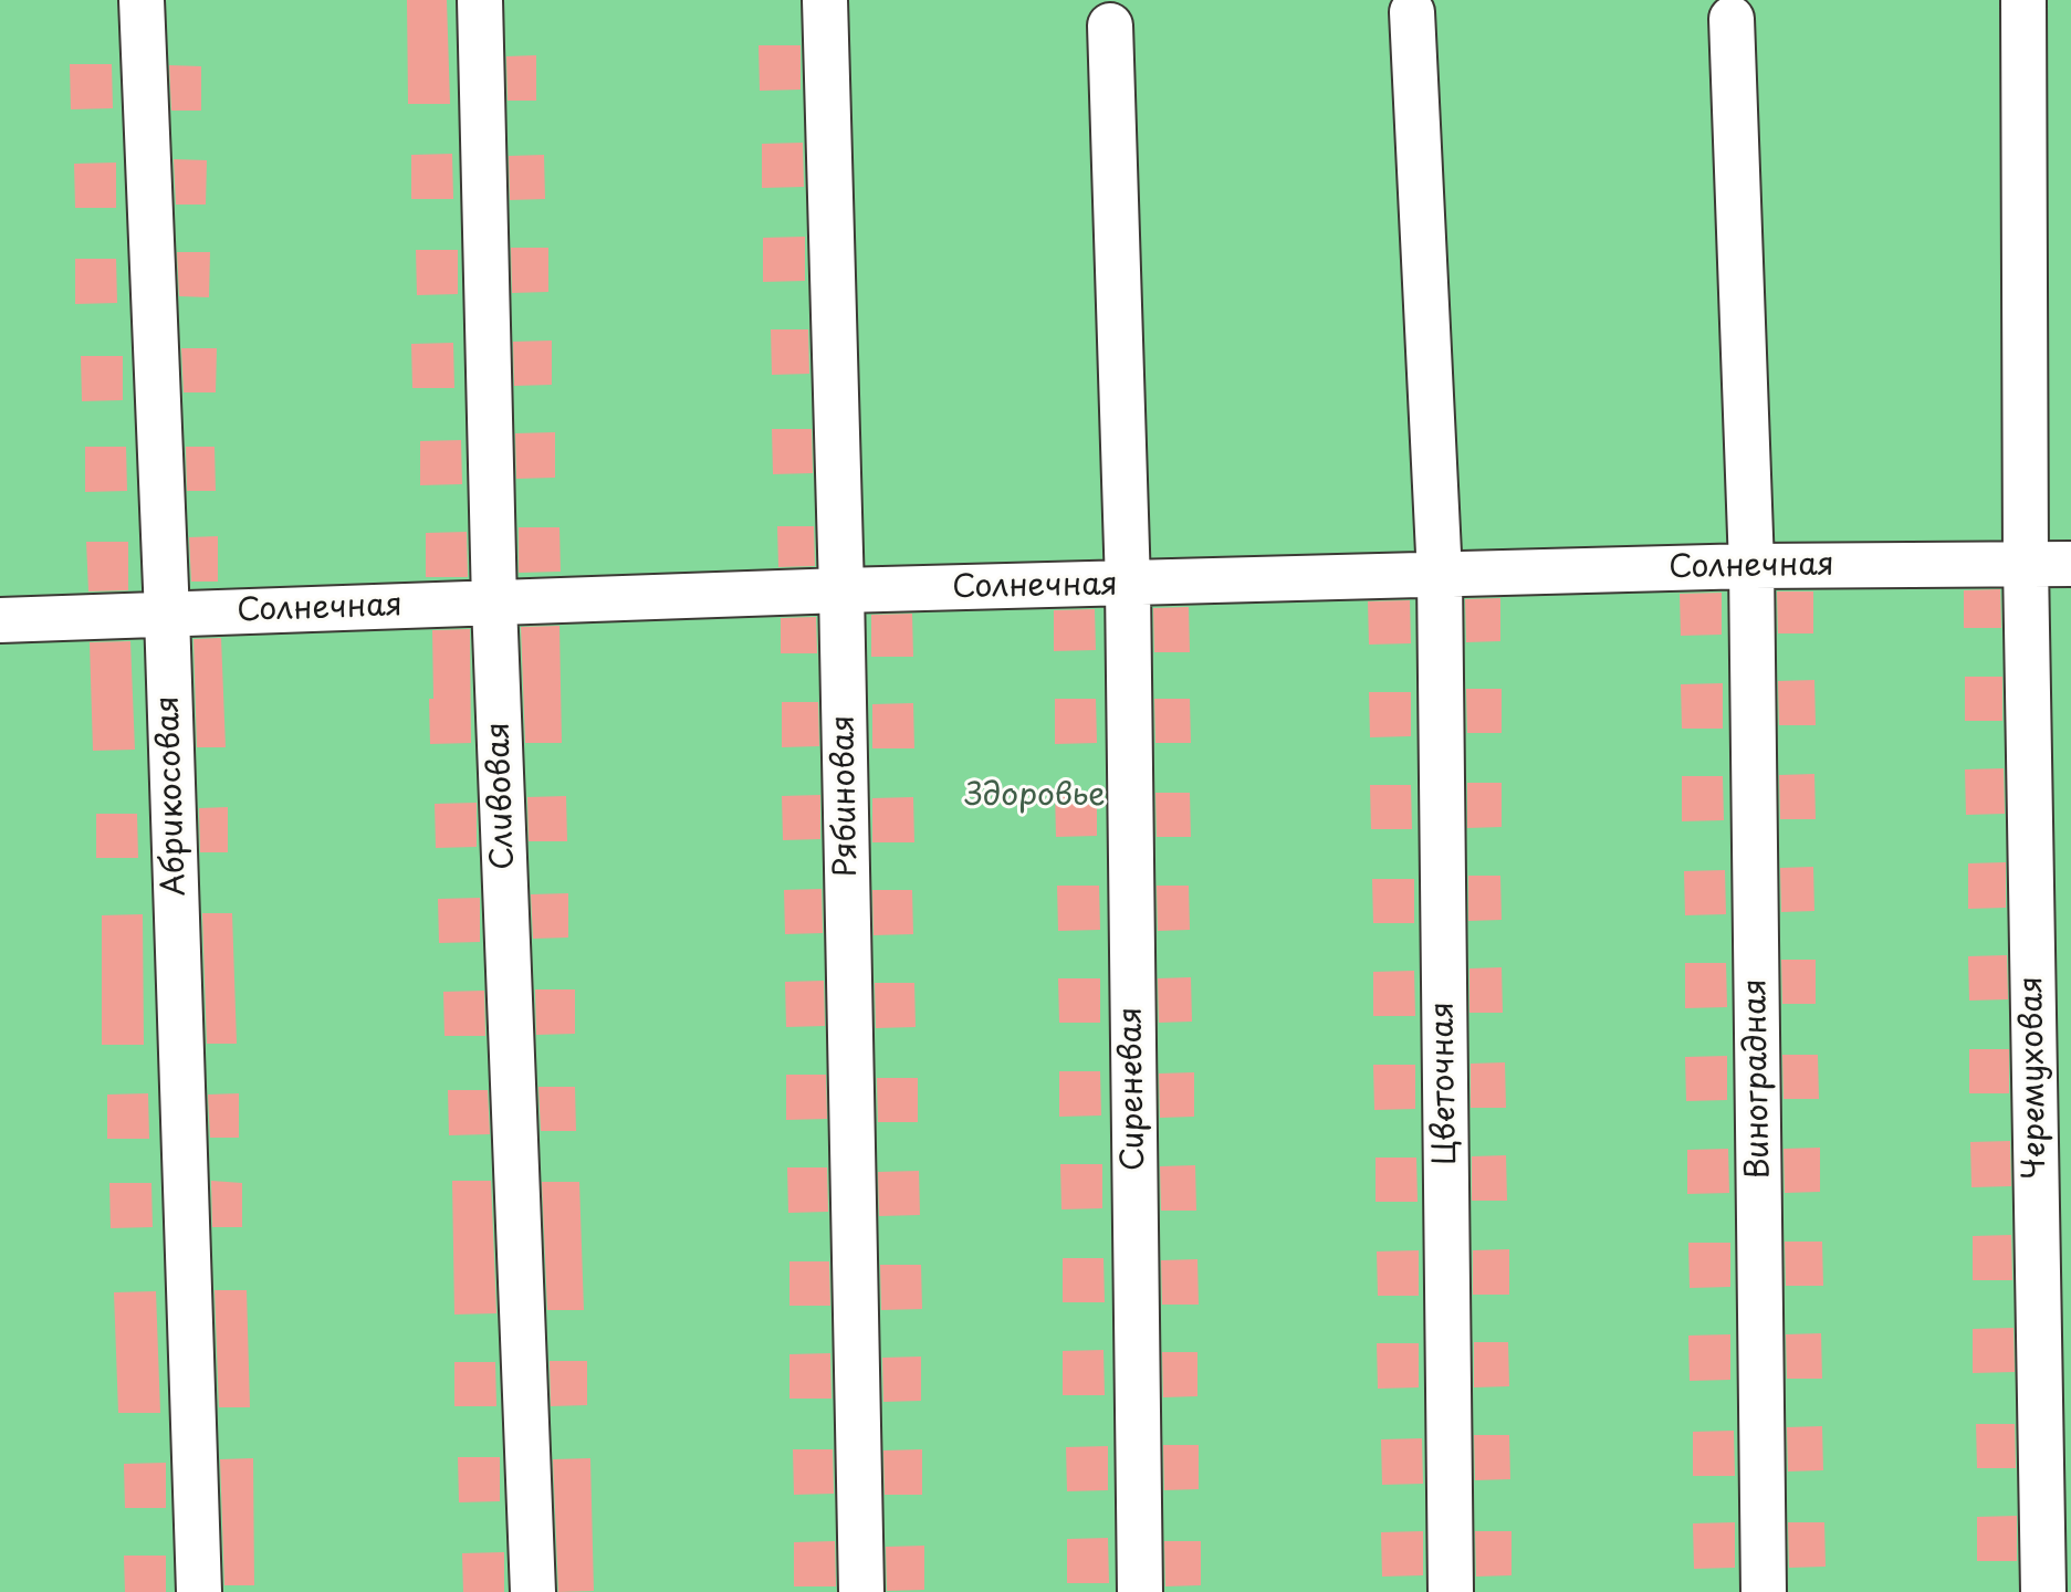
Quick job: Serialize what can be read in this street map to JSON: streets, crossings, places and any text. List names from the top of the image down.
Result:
{
  "streets": {
    "street": [
      "Солнечная",
      "Абрикосовая",
      "Сливовая",
      "Рябиновая",
      "Черемуховая",
      "Виноградная",
      "Цветочная",
      "Сиреневая"
    ]
  },
  "crossings": [
    ["Солнечная", "Абрикосовая"],
    ["Солнечная", "Сливовая"],
    ["Солнечная", "Рябиновая"],
    ["Солнечная", "Черемуховая"],
    ["Солнечная", "Виноградная"],
    ["Солнечная", "Цветочная"],
    ["Солнечная", "Сиреневая"]
  ],
  "parks": ["Здоровье"]
}
